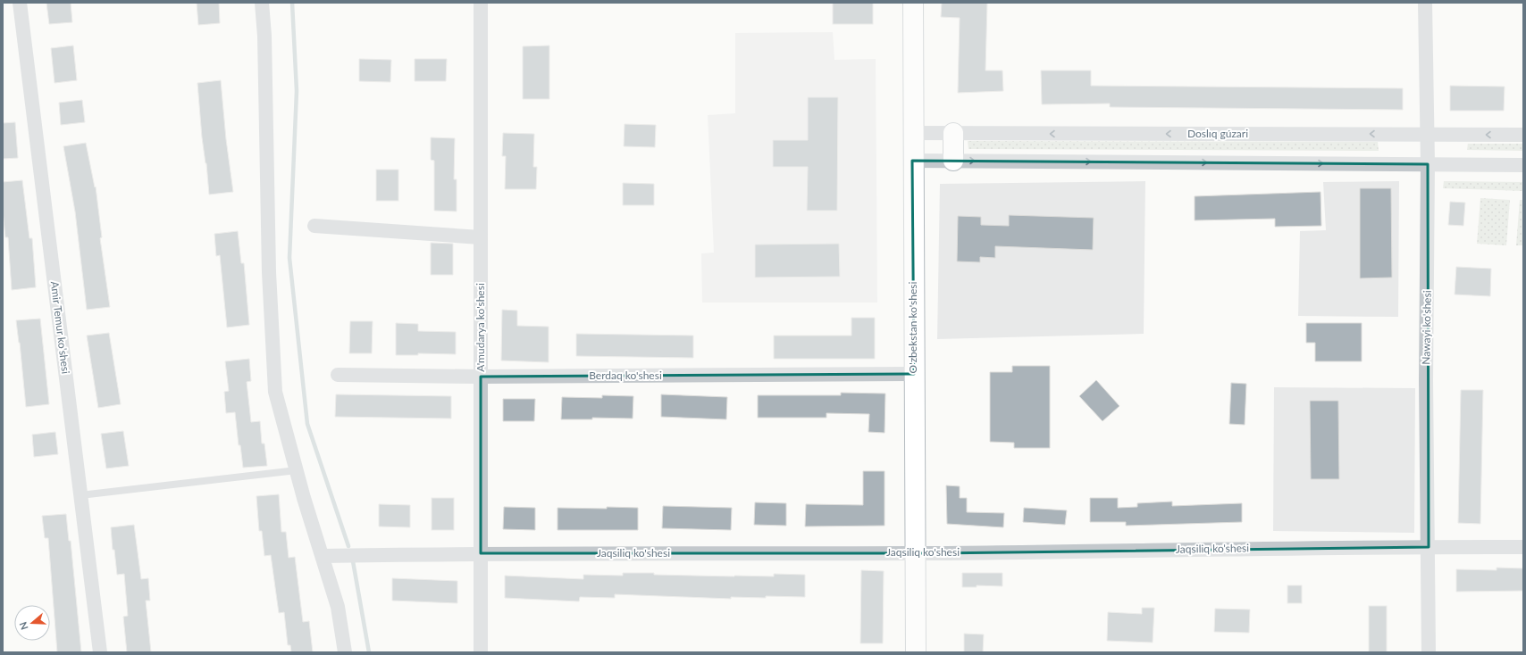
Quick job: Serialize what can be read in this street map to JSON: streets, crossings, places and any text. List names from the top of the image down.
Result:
{
  "streets": {
    "main road": ["O'zbekstan ko'shesi"],
    "street": [
      "Doslıq gúzari",
      "Amir Temur ko'shesi",
      "A'mudarya ko'shesi",
      "Nawayi ko'shesi",
      "Berdaq ko'shesi",
      "Jaqsiliq ko'shesi"
    ]
  },
  "crossings": [
    ["Doslıq gúzari", "O'zbekstan ko'shesi"],
    ["Doslıq gúzari", "Nawayi ko'shesi"],
    ["A'mudarya ko'shesi", "Berdaq ko'shesi"],
    ["A'mudarya ko'shesi", "Jaqsiliq ko'shesi"],
    ["O'zbekstan ko'shesi", "Berdaq ko'shesi"],
    ["O'zbekstan ko'shesi", "Jaqsiliq ko'shesi"],
    ["Nawayi ko'shesi", "Jaqsiliq ko'shesi"]
  ],
  "north": "left"
}
